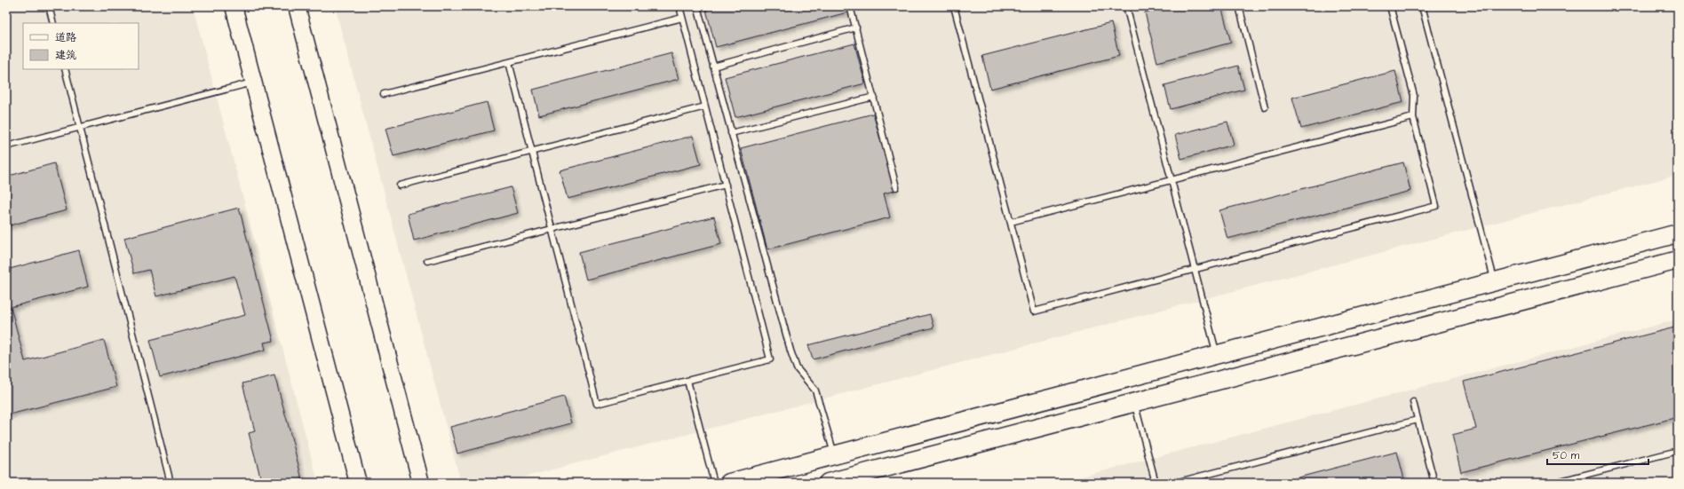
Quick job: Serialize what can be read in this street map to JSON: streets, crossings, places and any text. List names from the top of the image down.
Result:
{
  "legend": ["道路", "建筑"],
  "scale_bar": "50 m"
}
